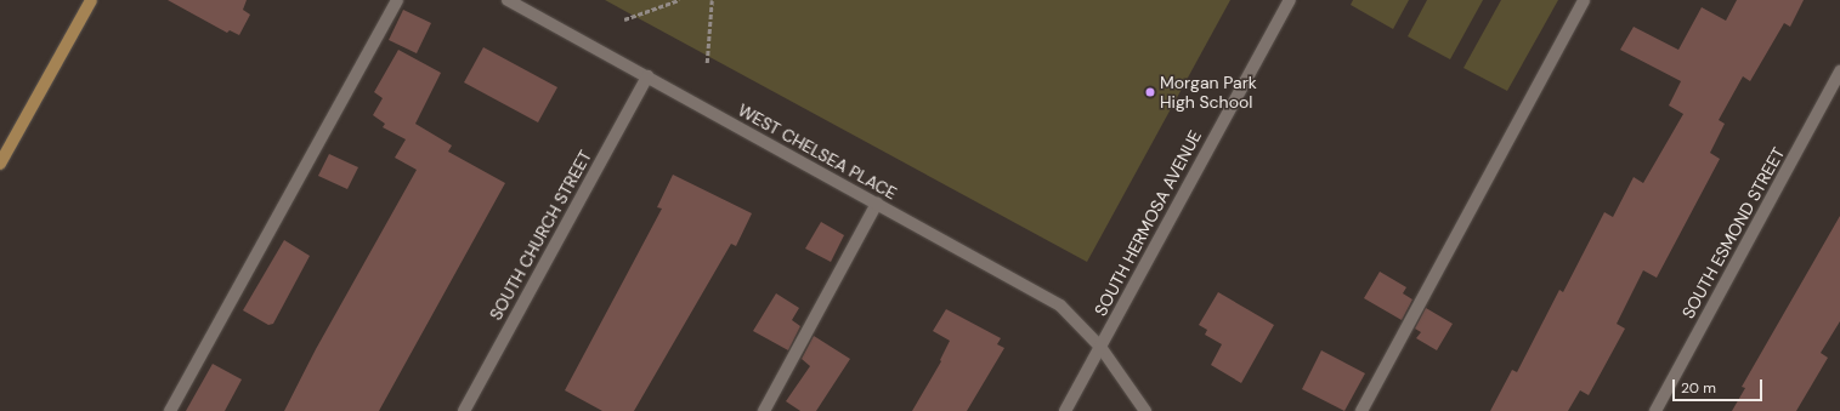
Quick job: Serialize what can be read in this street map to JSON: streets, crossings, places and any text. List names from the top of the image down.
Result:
{
  "streets": {
    "street": [
      "WEST CHELSEA PLACE",
      "SOUTH HERMOSA AVENUE",
      "SOUTH ESMOND STREET",
      "SOUTH CHURCH STREET"
    ]
  },
  "crossings": [
    ["WEST CHELSEA PLACE", "SOUTH HERMOSA AVENUE"],
    ["WEST CHELSEA PLACE", "SOUTH CHURCH STREET"]
  ],
  "places": ["Morgan Park High School"],
  "scale_bar": "20 m"
}
